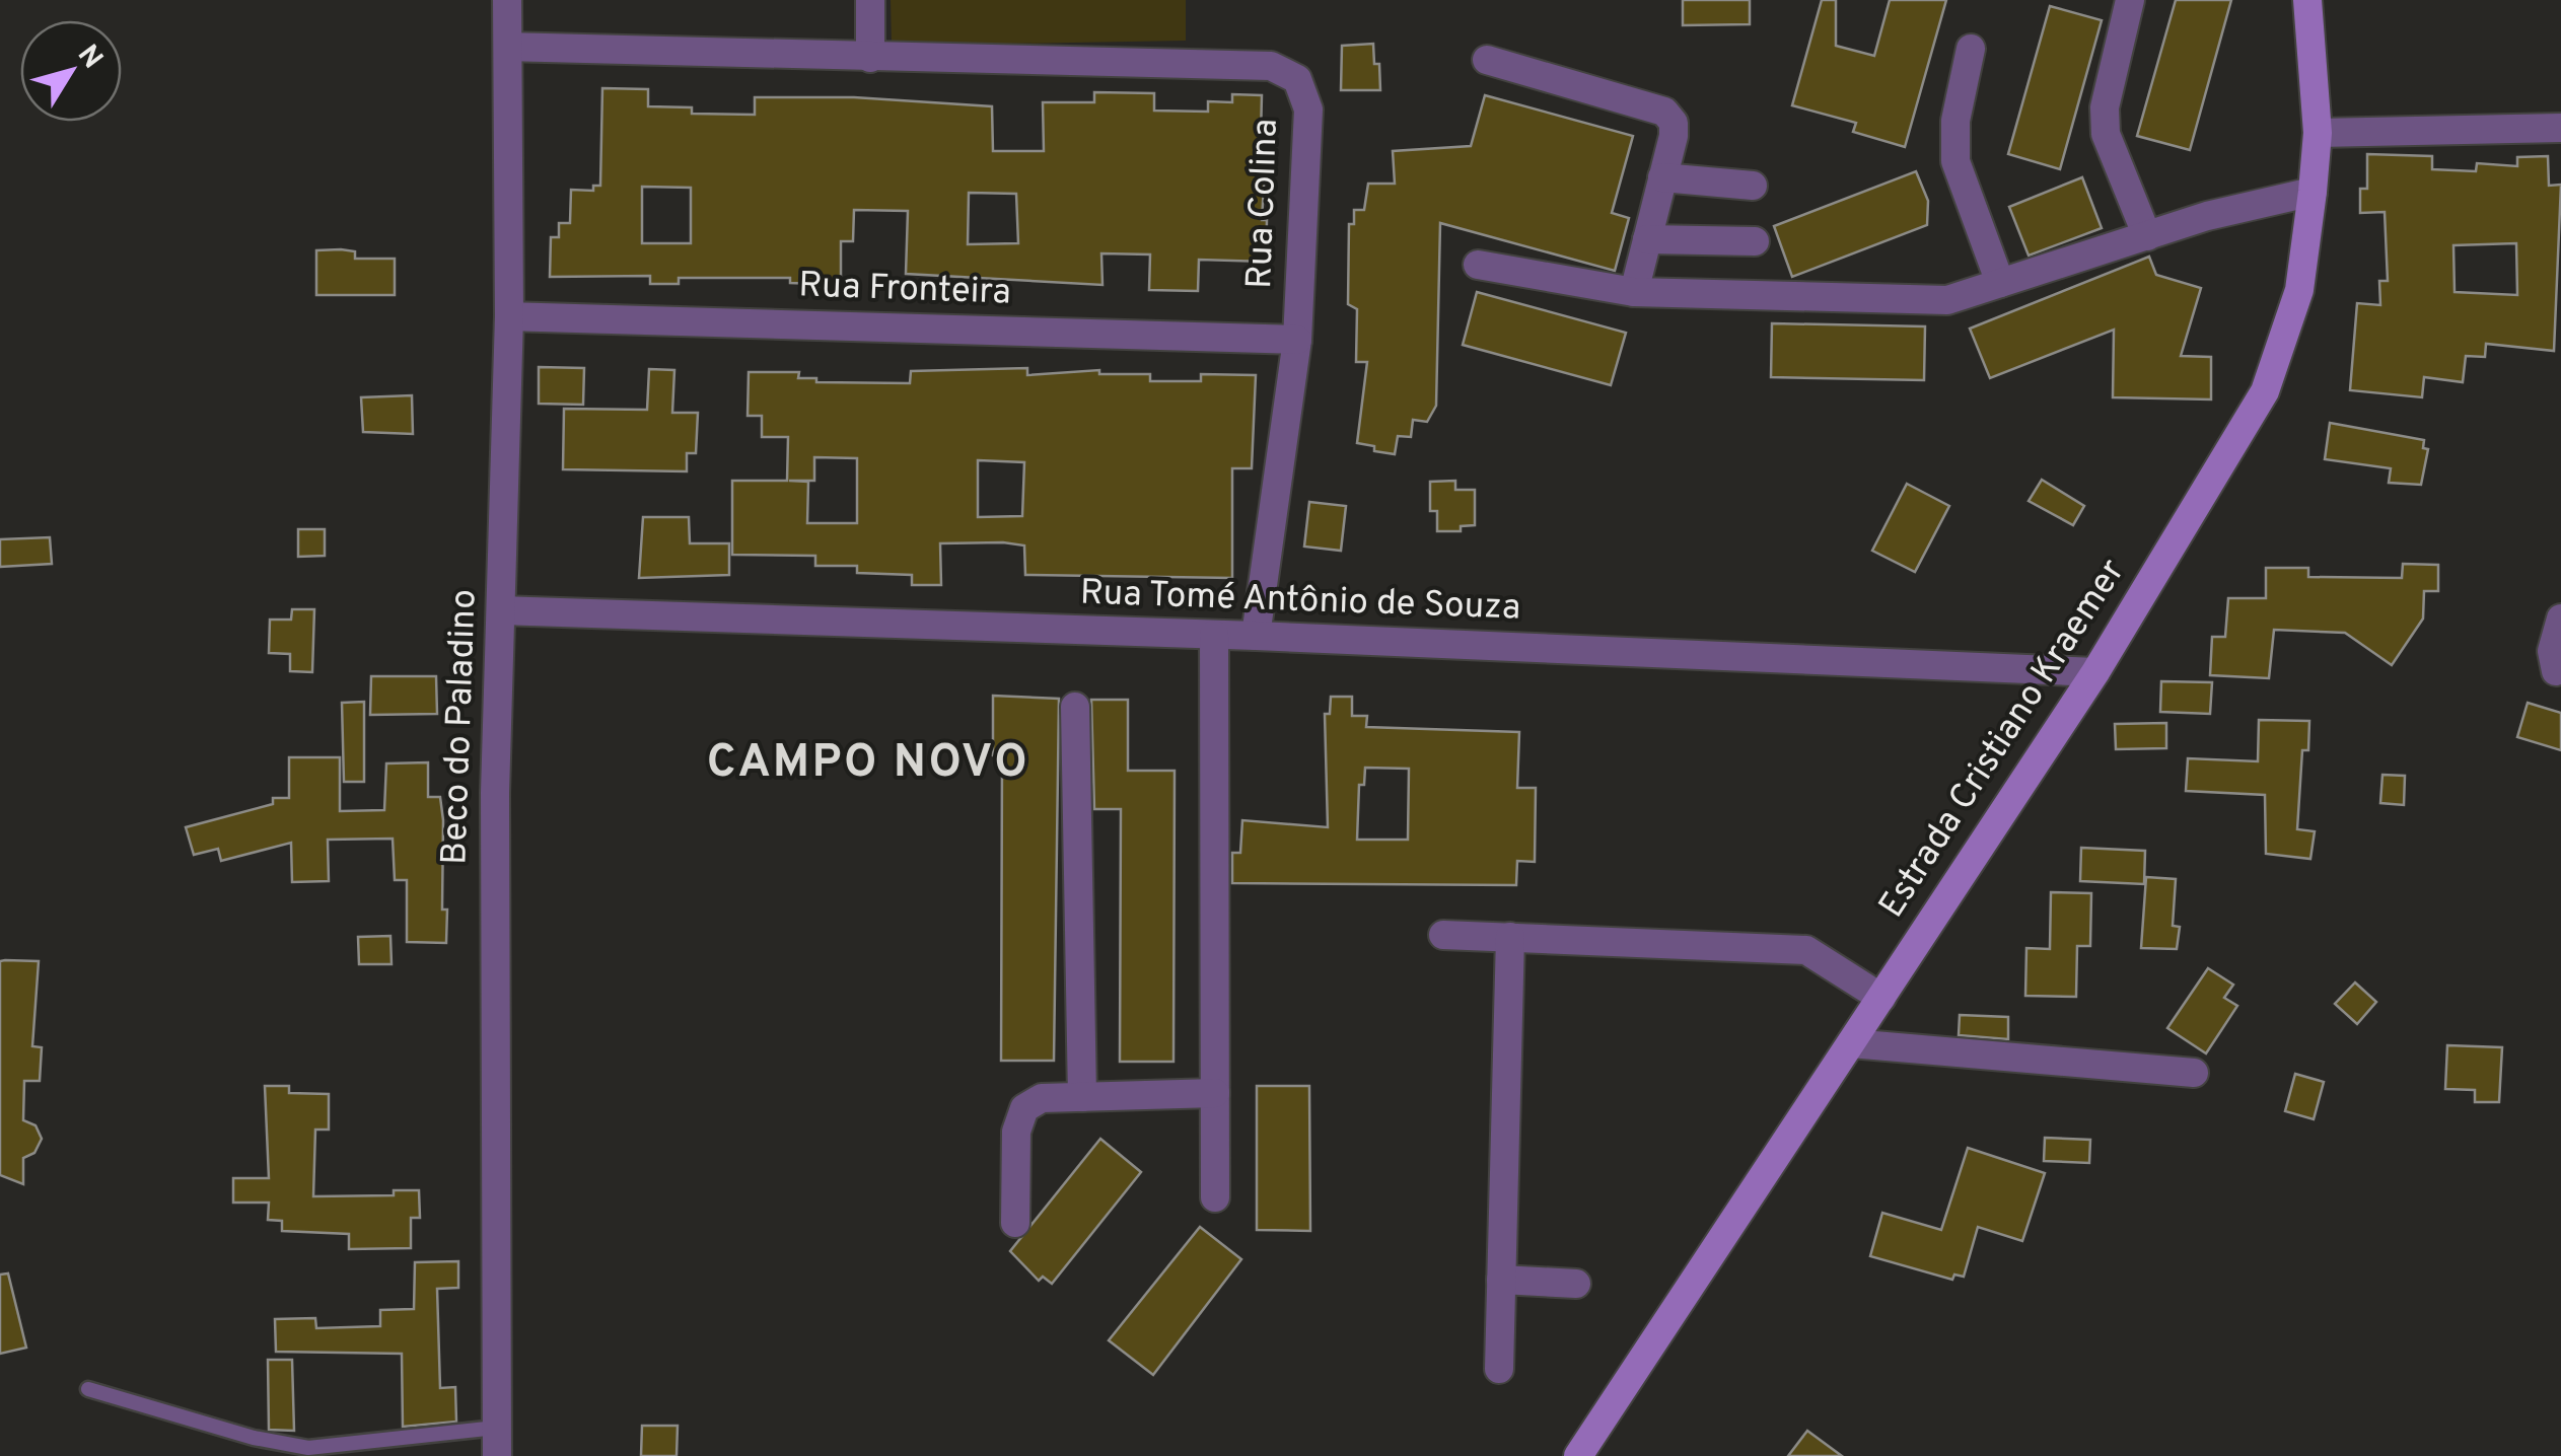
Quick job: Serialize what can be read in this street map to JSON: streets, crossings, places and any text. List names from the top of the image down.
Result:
{
  "streets": {
    "main road": ["Estrada Cristiano Kraemer"],
    "street": [
      "Rua Colina",
      "Rua Fronteira",
      "Rua Tomé Antônio de Souza",
      "Beco do Paladino"
    ]
  },
  "crossings": [
    ["Rua Colina", "Rua Fronteira"],
    ["Rua Colina", "Rua Tomé Antônio de Souza"],
    ["Rua Colina", "Beco do Paladino"],
    ["Rua Fronteira", "Beco do Paladino"],
    ["Rua Tomé Antônio de Souza", "Beco do Paladino"],
    ["Rua Tomé Antônio de Souza", "Estrada Cristiano Kraemer"]
  ],
  "districts": ["CAMPO NOVO"],
  "north": "top right"
}
